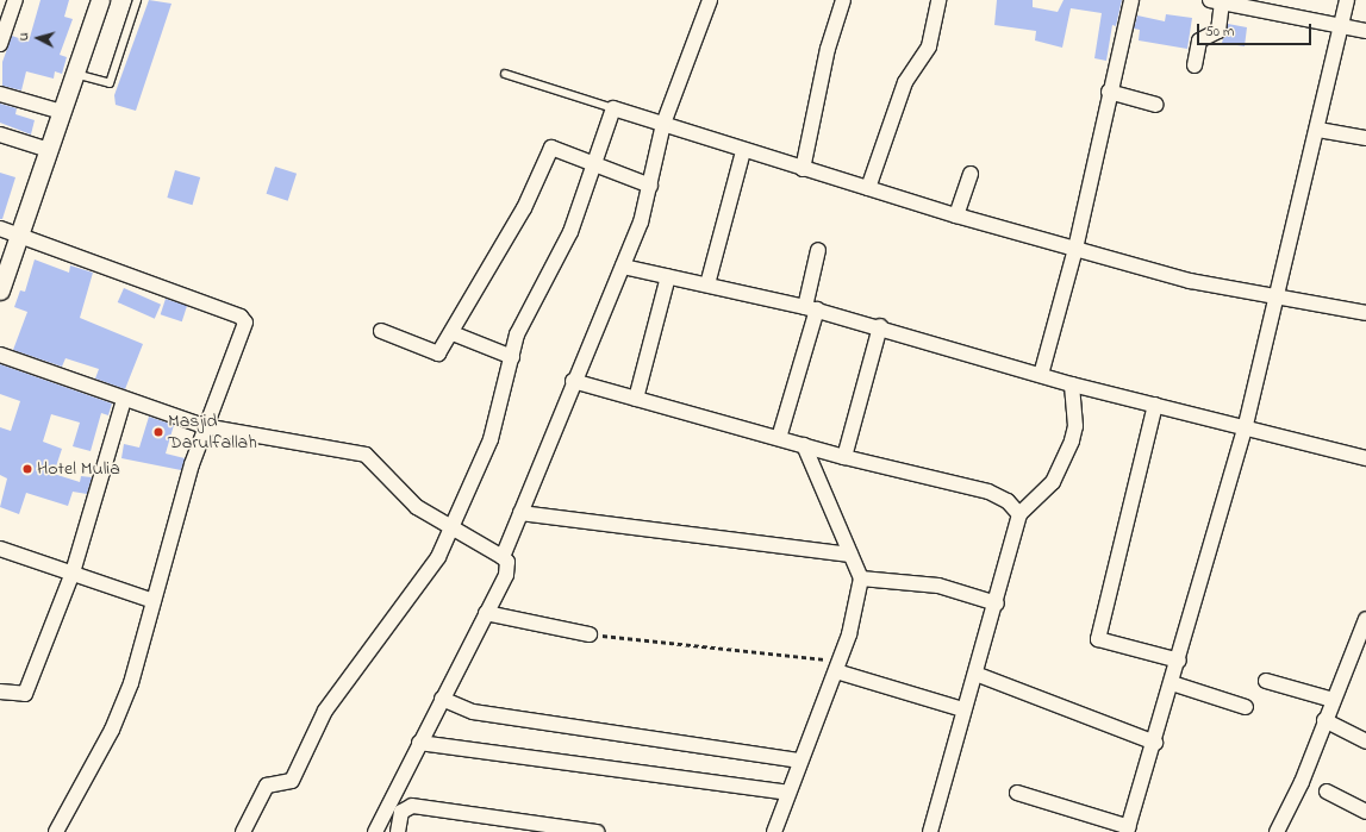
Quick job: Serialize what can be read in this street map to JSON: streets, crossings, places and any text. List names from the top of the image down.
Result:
{
  "places": ["Masjid Darulfallah", "Hotel Mulia"],
  "scale_bar": "50 m",
  "north": "left"
}
